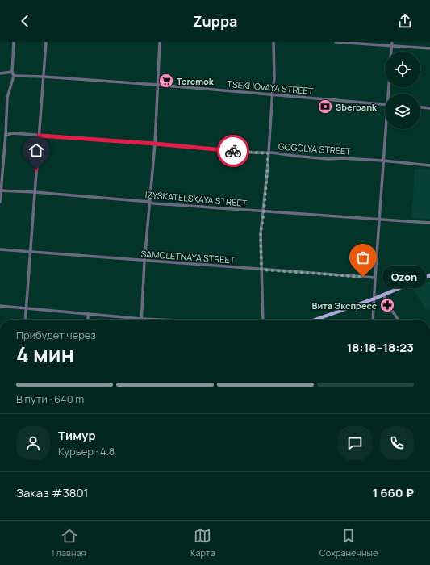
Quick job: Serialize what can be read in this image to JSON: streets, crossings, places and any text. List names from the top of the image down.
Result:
{
  "streets": {
    "street": [
      "TSEKHOVAYA STREET",
      "GOGOLYA STREET",
      "IZYSKATELSKAYA STREET",
      "SAMOLETNAYA STREET"
    ]
  },
  "places": {
    "supermarket": ["Teremok"],
    "bank": ["Sberbank"],
    "other": ["Ozon"],
    "pharmacy": ["Вита Экспресс"]
  },
  "page": {
    "header": "Zuppa",
    "bubble": "Ozon",
    "heading": ["4 мин", "Прибудет через", "18:18–18:23"],
    "panel": [
      "Тимур",
      "Курьер · 4.8",
      "Заказ #3801",
      "1 660 ₽"
    ],
    "bar": "В пути · 640 m",
    "tabs": ["Главная", "Карта", "Сохранённые"]
  }
}
